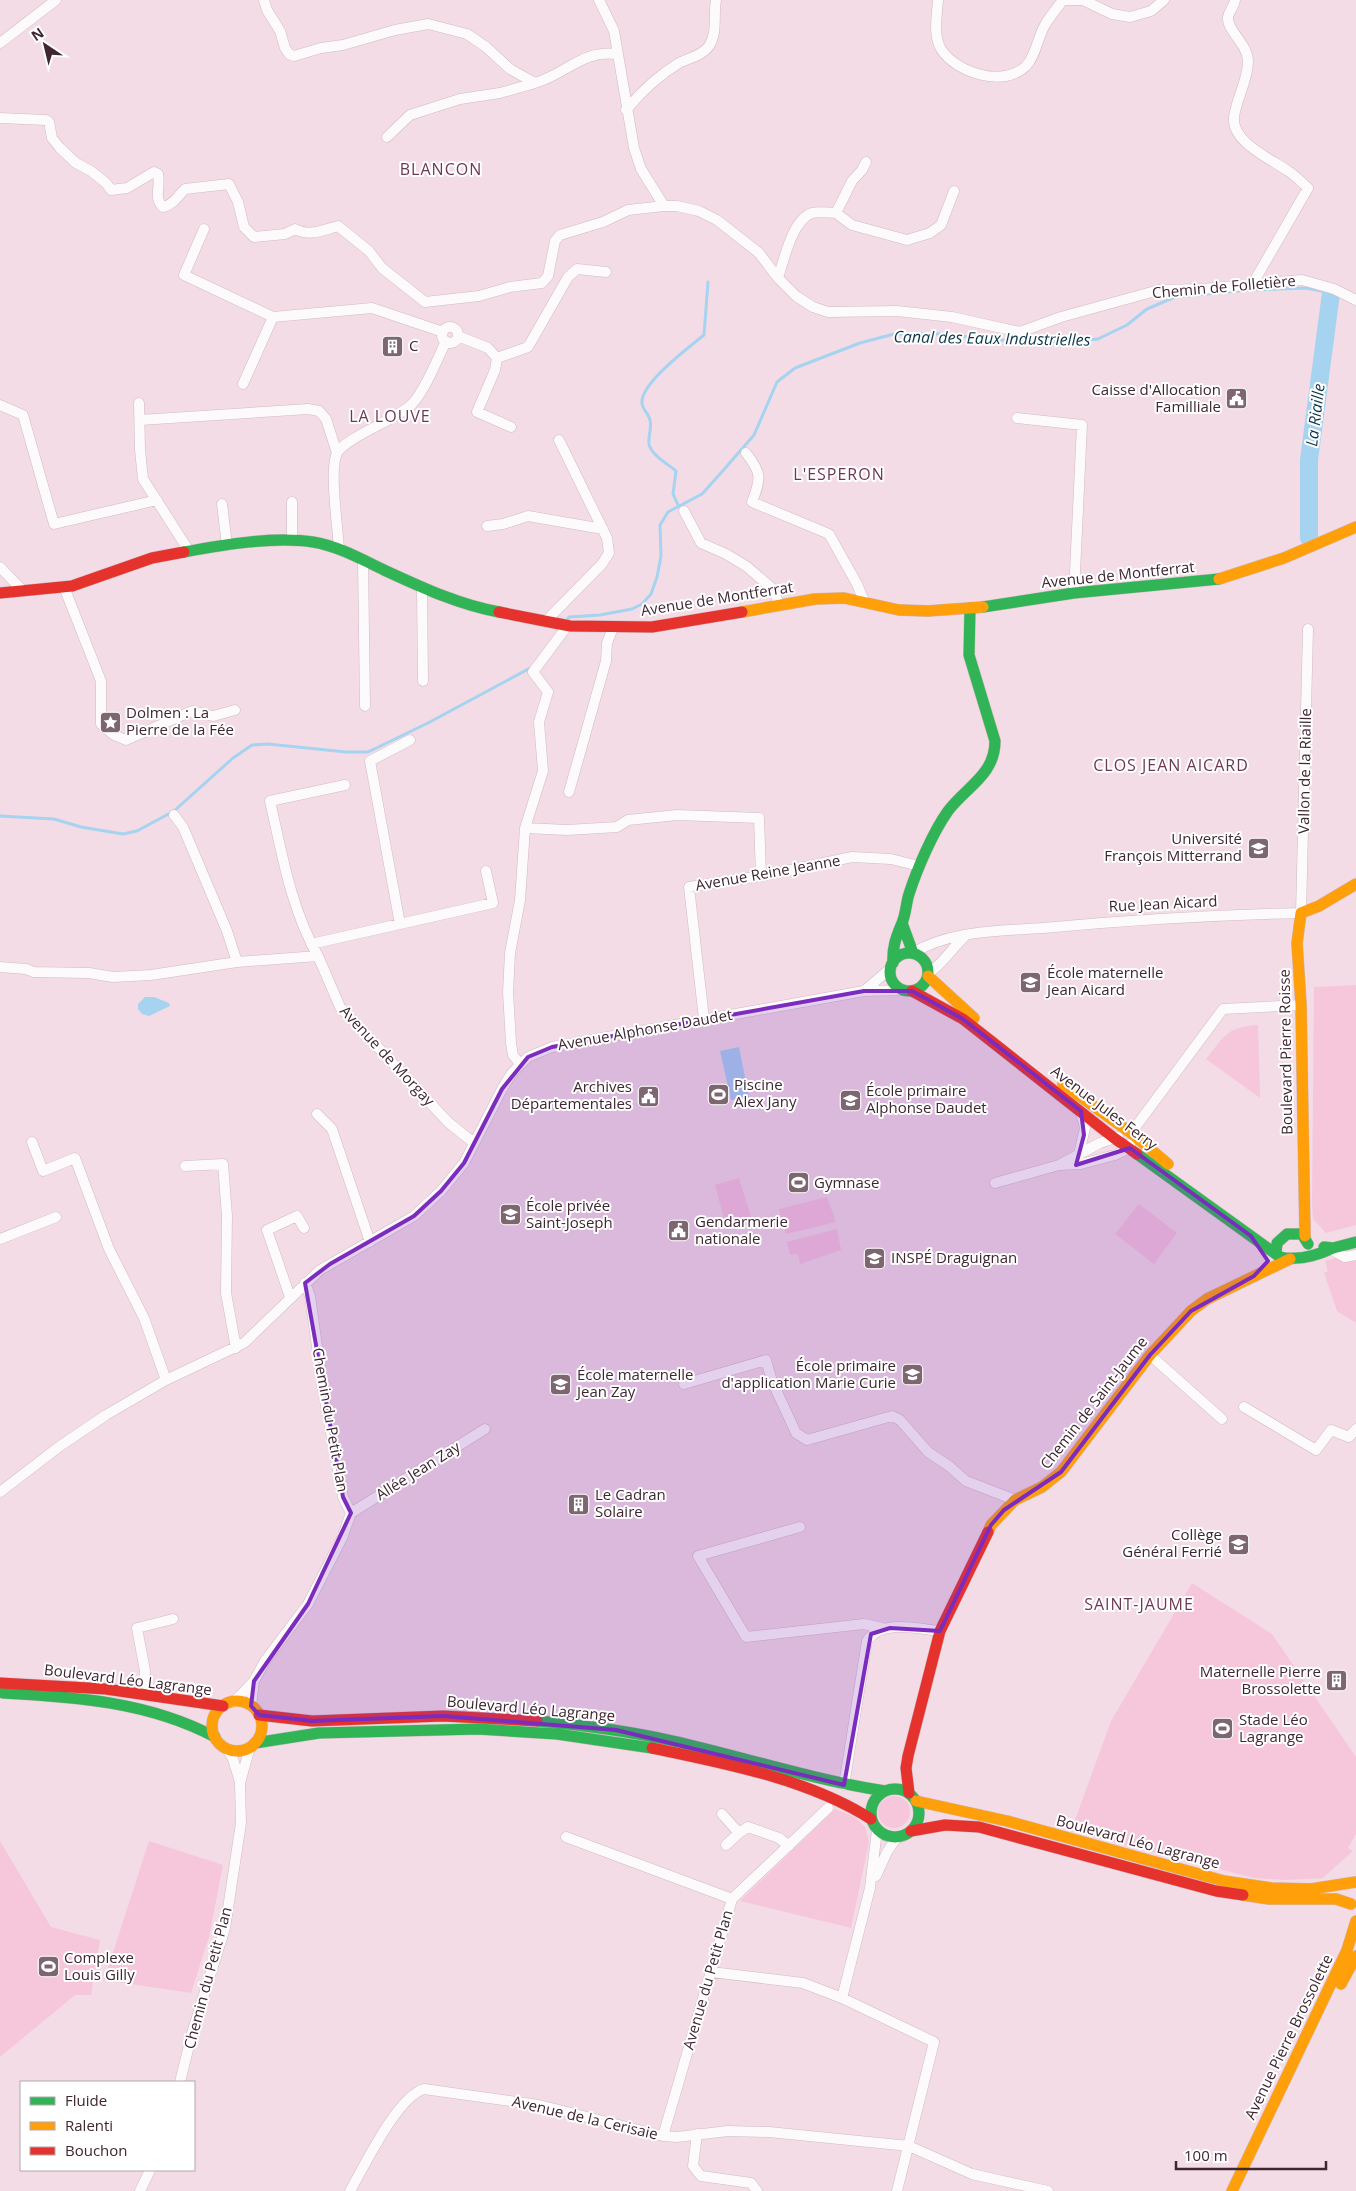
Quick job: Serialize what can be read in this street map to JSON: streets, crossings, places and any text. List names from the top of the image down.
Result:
{
  "streets": {
    "street": [
      "Chemin de Folletière",
      "Avenue de Montferrat",
      "Vallon de la Riaille",
      "Avenue Reine Jeanne",
      "Rue Jean Aicard",
      "Avenue Alphonse Daudet",
      "Boulevard Pierre Roisse",
      "Avenue de Morgay",
      "Avenue Jules Ferry",
      "Chemin de Saint-Jaume",
      "Chemin du Petit Plan",
      "Allée Jean Zay",
      "Boulevard Léo Lagrange",
      "Avenue du Petit Plan",
      "Avenue Pierre Brossolette",
      "Avenue de la Cerisaie"
    ]
  },
  "crossings": [
    ["Vallon de la Riaille", "Rue Jean Aicard"],
    ["Vallon de la Riaille", "Boulevard Pierre Roisse"],
    ["Avenue Reine Jeanne", "Avenue Alphonse Daudet"],
    ["Rue Jean Aicard", "Avenue Alphonse Daudet"],
    ["Rue Jean Aicard", "Boulevard Pierre Roisse"],
    ["Rue Jean Aicard", "Avenue Jules Ferry"],
    ["Avenue Alphonse Daudet", "Avenue de Morgay"],
    ["Avenue Alphonse Daudet", "Avenue Jules Ferry"],
    ["Avenue Alphonse Daudet", "Chemin du Petit Plan"],
    ["Boulevard Pierre Roisse", "Chemin de Saint-Jaume"],
    ["Avenue Jules Ferry", "Chemin de Saint-Jaume"],
    ["Chemin du Petit Plan", "Allée Jean Zay"],
    ["Chemin du Petit Plan", "Boulevard Léo Lagrange"],
    ["Avenue du Petit Plan", "Avenue de la Cerisaie"]
  ],
  "districts": [
    "BLANCON",
    "LA LOUVE",
    "L'ESPERON",
    "CLOS JEAN AICARD",
    "SAINT-JAUME"
  ],
  "water": ["Canal des Eaux Industrielles", "La Riaille"],
  "places": {
    "building": ["C", "Le Cadran Solaire", "Maternelle Pierre Brossolette"],
    "public building": ["Caisse d'Allocation Familliale", "Archives Départementales", "Gendarmerie nationale"],
    "place": ["Dolmen : La Pierre de la Fée"],
    "school or university": [
      "Université François Mitterrand",
      "École maternelle Jean Aicard",
      "École primaire Alphonse Daudet",
      "École privée Saint-Joseph",
      "INSPÉ Draguignan",
      "École primaire d'application Marie Curie",
      "École maternelle Jean Zay",
      "Collège Général Ferrié"
    ],
    "sports": [
      "Piscine Alex Jany",
      "Gymnase",
      "Stade Léo Lagrange",
      "Complexe Louis Gilly"
    ]
  },
  "legend": ["Fluide", "Ralenti", "Bouchon"],
  "scale_bar": "100 m",
  "north": "top left"
}
